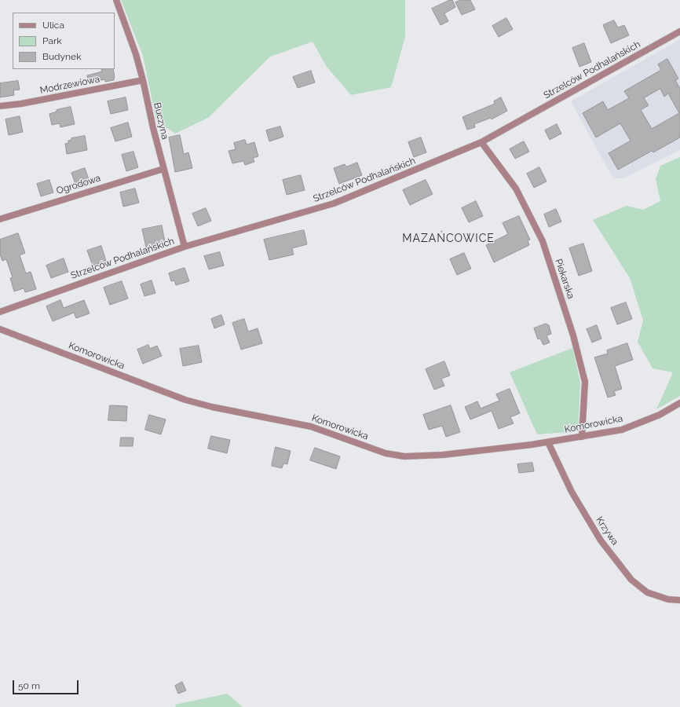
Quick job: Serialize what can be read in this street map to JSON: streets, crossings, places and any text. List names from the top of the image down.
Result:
{
  "streets": {
    "street": [
      "Strzelców Podhalańskich",
      "Modrzewiowa",
      "Buczyna",
      "Ogrodowa",
      "Piekarska",
      "Komorowicka",
      "Krzywa"
    ]
  },
  "crossings": [
    ["Strzelców Podhalańskich", "Buczyna"],
    ["Strzelców Podhalańskich", "Piekarska"],
    ["Modrzewiowa", "Buczyna"],
    ["Buczyna", "Ogrodowa"],
    ["Piekarska", "Komorowicka"],
    ["Komorowicka", "Krzywa"]
  ],
  "districts": ["MAZAŃCOWICE"],
  "legend": ["Ulica", "Park", "Budynek"],
  "scale_bar": "50 m"
}
